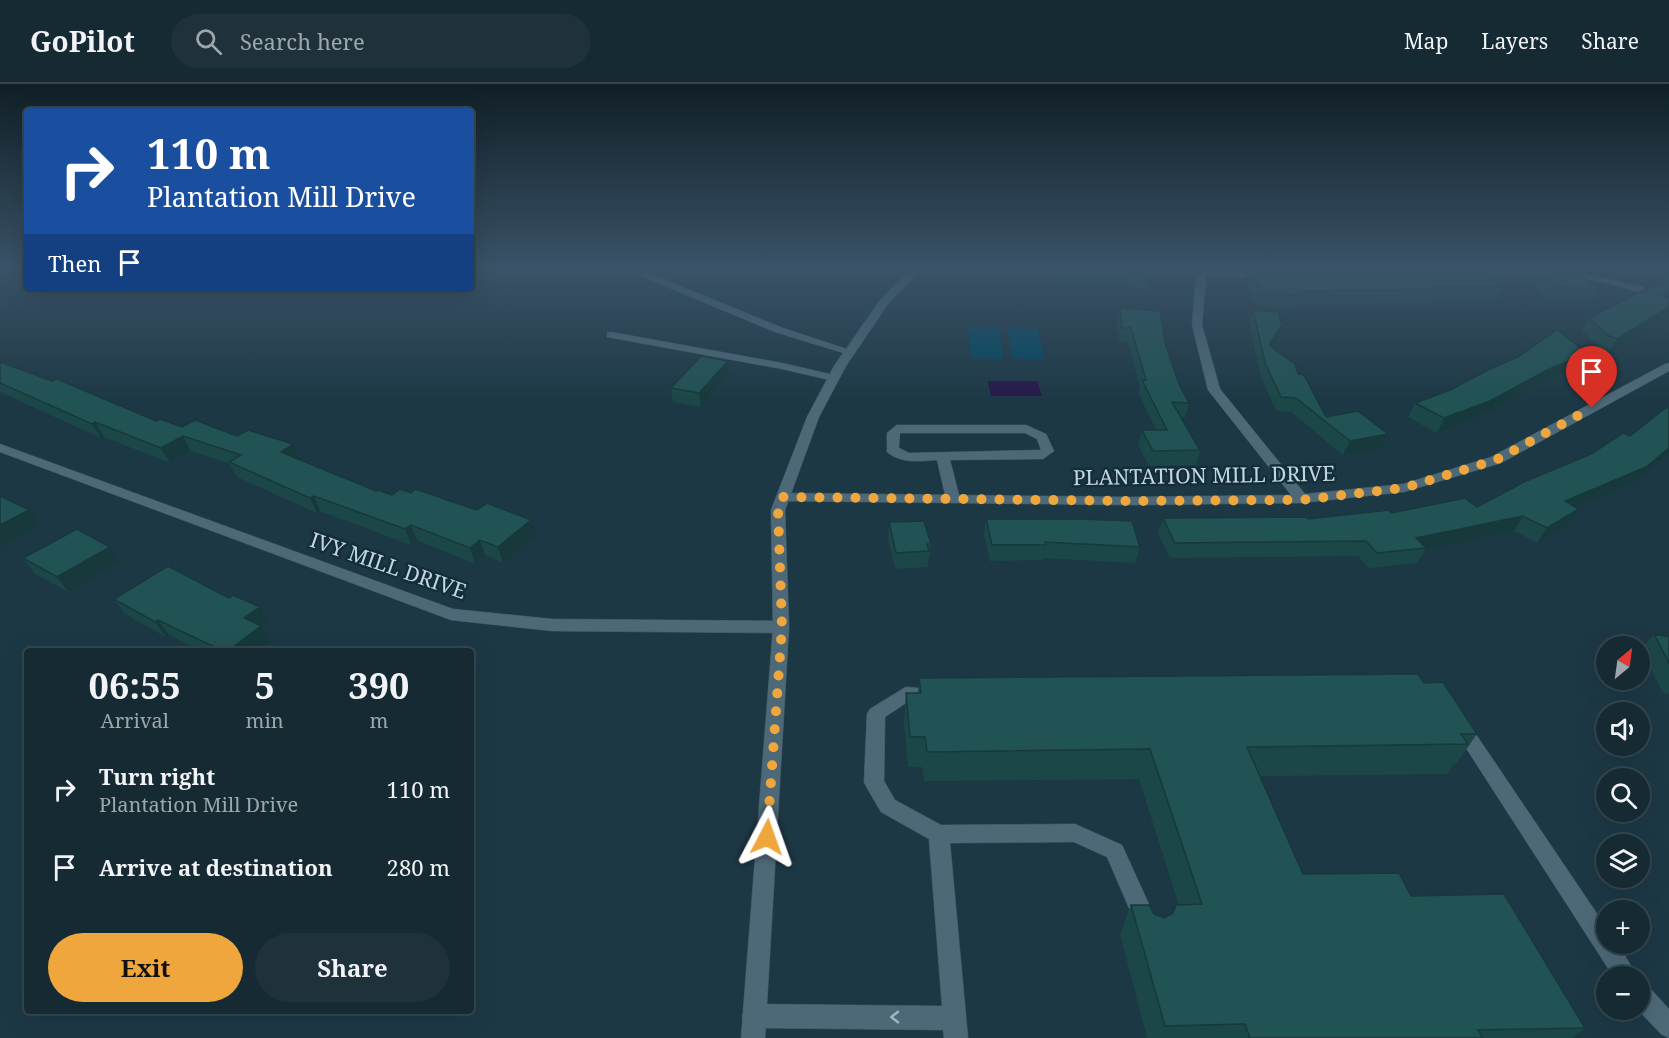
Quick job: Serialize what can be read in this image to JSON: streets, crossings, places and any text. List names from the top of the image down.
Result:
{
  "streets": {
    "street": ["PLANTATION MILL DRIVE", "IVY MILL DRIVE"]
  },
  "north": "top right",
  "page": {
    "header": "GoPilot",
    "search": "Search here",
    "nav": ["Map", "Layers", "Share"],
    "turn": ["110 m", "Plantation Mill Drive"],
    "then": "Then",
    "map_buttons": ["+", "−"],
    "eta": [
      "06:55",
      "Arrival",
      "5",
      "min",
      "390",
      "m"
    ],
    "list": [
      {
        "name": "Turn right",
        "note": "Plantation Mill Drive",
        "value": "110 m"
      },
      {
        "name": "Arrive at destination",
        "value": "280 m"
      }
    ],
    "buttons": ["Exit", "Share"]
  }
}
